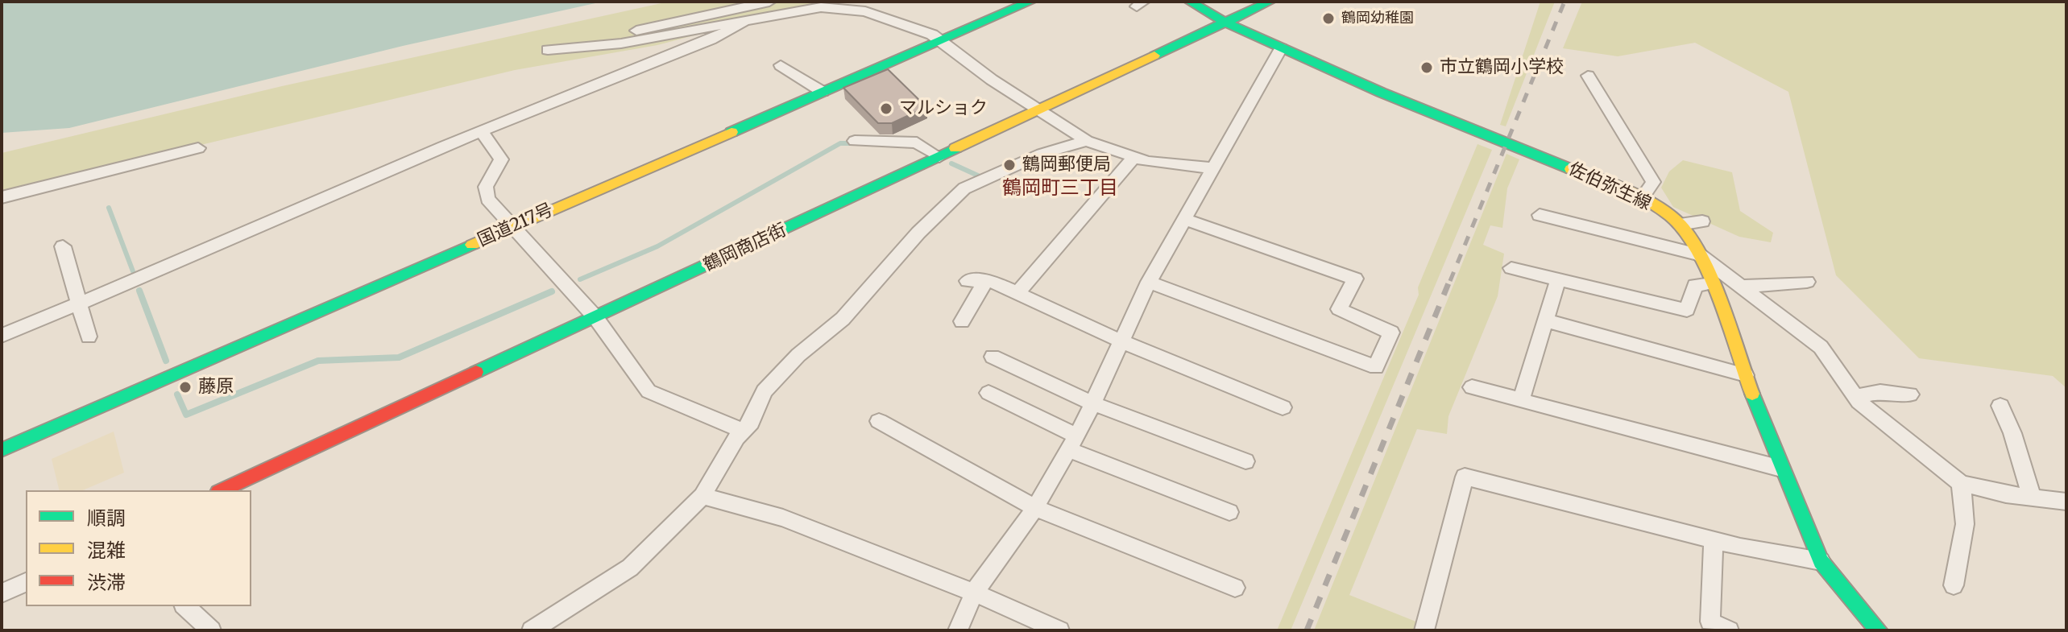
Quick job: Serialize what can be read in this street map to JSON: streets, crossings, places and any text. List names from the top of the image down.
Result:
{
  "streets": {
    "main road": ["佐伯弥生線", "国道217号", "鶴岡商店街"]
  },
  "crossings": [
    ["佐伯弥生線", "鶴岡商店街"]
  ],
  "districts": ["鶴岡町三丁目"],
  "places": [
    "鶴岡幼稚園",
    "市立鶴岡小学校",
    "マルショク",
    "鶴岡郵便局",
    "藤原"
  ],
  "legend": ["順調", "混雑", "渋滞"]
}
